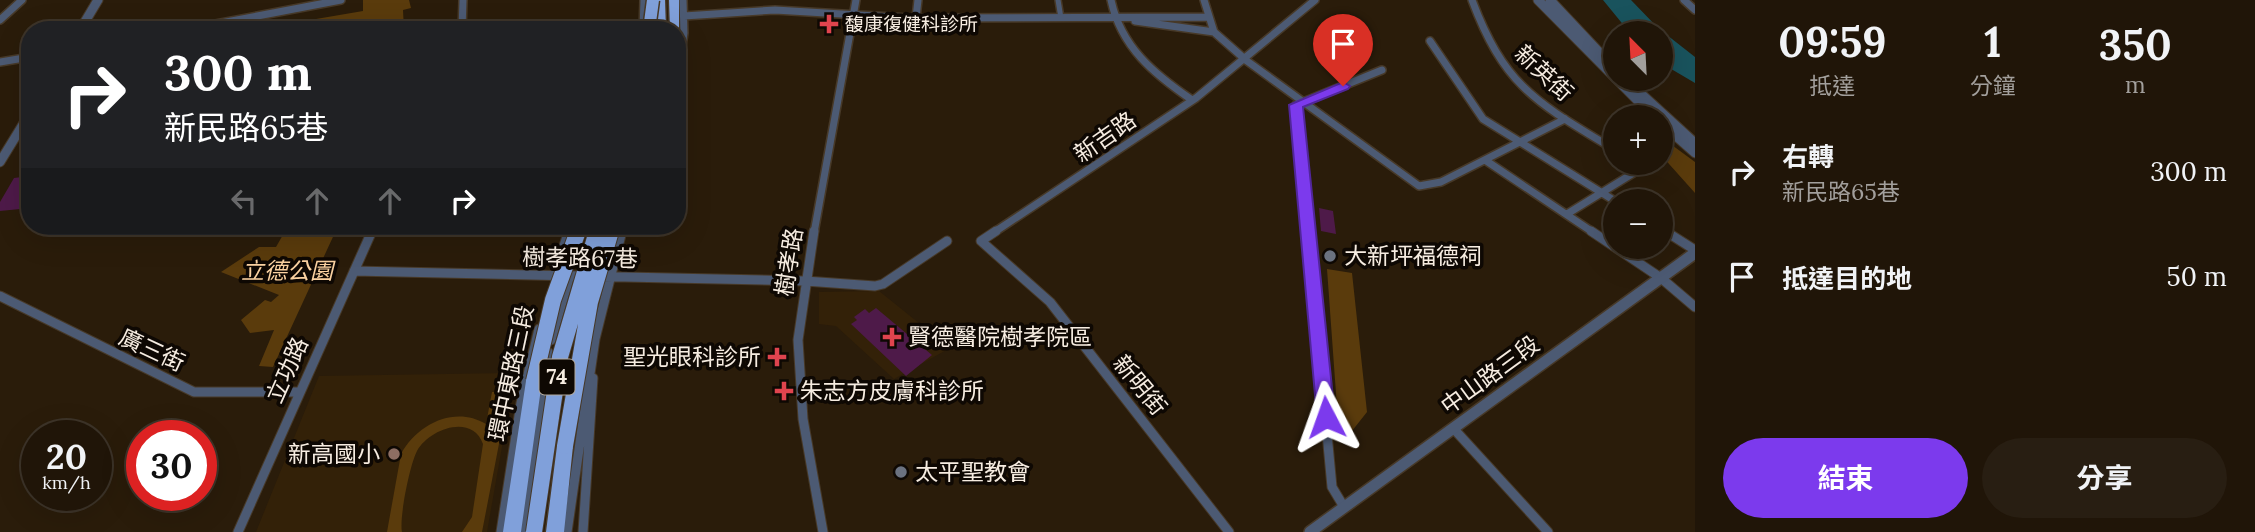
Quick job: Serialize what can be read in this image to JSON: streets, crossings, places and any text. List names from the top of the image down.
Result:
{
  "streets": {
    "highway": ["74"],
    "street": [
      "新英街",
      "新吉路",
      "樹孝路67巷",
      "樹孝路",
      "廣三街",
      "立功路",
      "環中東路三段",
      "中山路三段",
      "新明街"
    ]
  },
  "crossings": [
    ["新吉路", "新明街"],
    ["樹孝路67巷", "樹孝路"],
    ["樹孝路67巷", "立功路"],
    ["樹孝路67巷", "環中東路三段"],
    ["廣三街", "立功路"]
  ],
  "parks": ["立德公園"],
  "places": {
    "health": [
      "馥康復健科診所",
      "賢德醫院樹孝院區",
      "聖光眼科診所",
      "朱志方皮膚科診所"
    ],
    "other": ["大新坪福德祠", "新高國小", "太平聖教會"]
  },
  "north": "top left",
  "page": {
    "eta": [
      "09:59",
      "抵達",
      "1",
      "分鐘",
      "350",
      "m"
    ],
    "map_buttons": ["+", "−"],
    "turn": ["300 m", "新民路65巷"],
    "list": [
      {
        "name": "右轉",
        "note": "新民路65巷",
        "value": "300 m"
      },
      {
        "name": "抵達目的地",
        "value": "50 m"
      }
    ],
    "speed": "20 km/h",
    "limit": "30",
    "buttons": ["結束", "分享"]
  }
}
